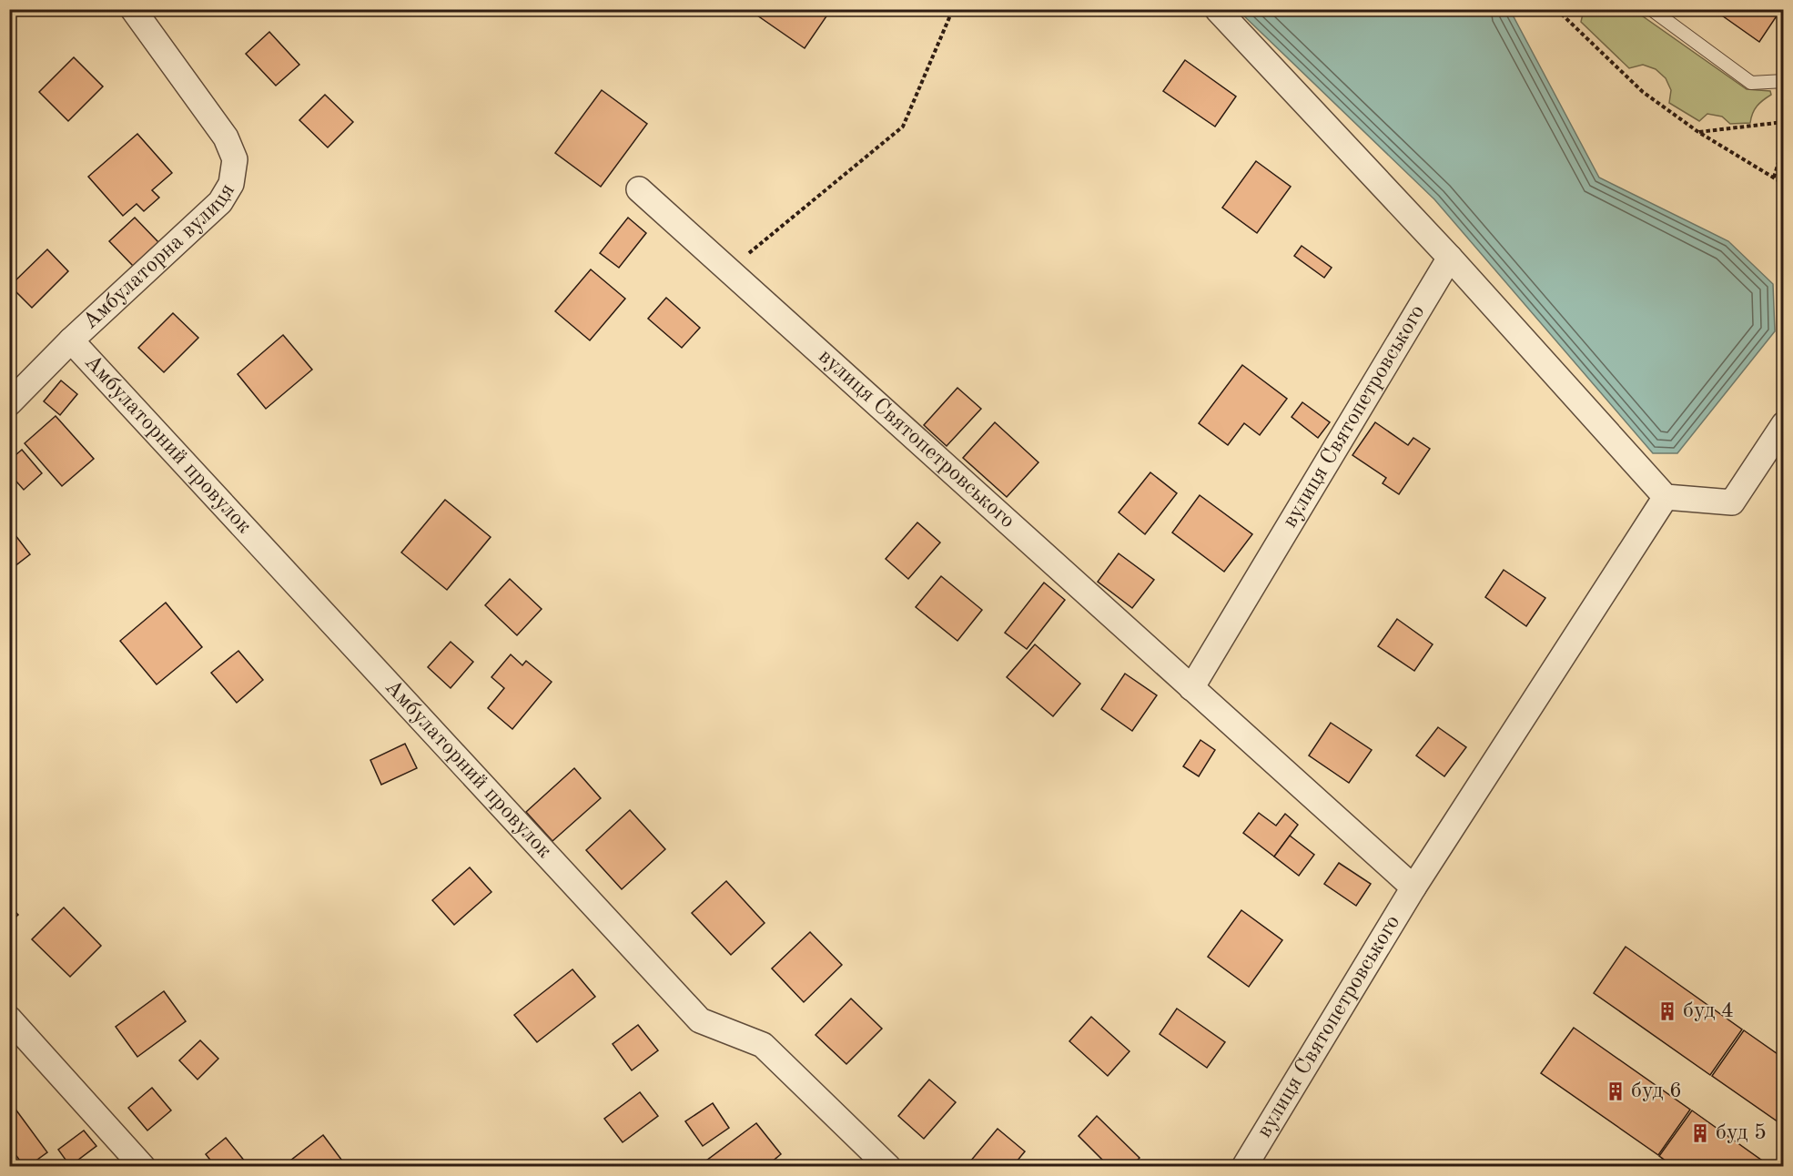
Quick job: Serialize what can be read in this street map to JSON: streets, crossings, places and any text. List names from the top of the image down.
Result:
{
  "streets": {
    "street": ["Амбулаторна вулиця", "вулиця Святопетровського", "Амбулаторний провулок"]
  },
  "crossings": [
    ["Амбулаторна вулиця", "Амбулаторний провулок"]
  ],
  "places": {
    "building": ["буд 4", "буд 6", "буд 5"]
  }
}
